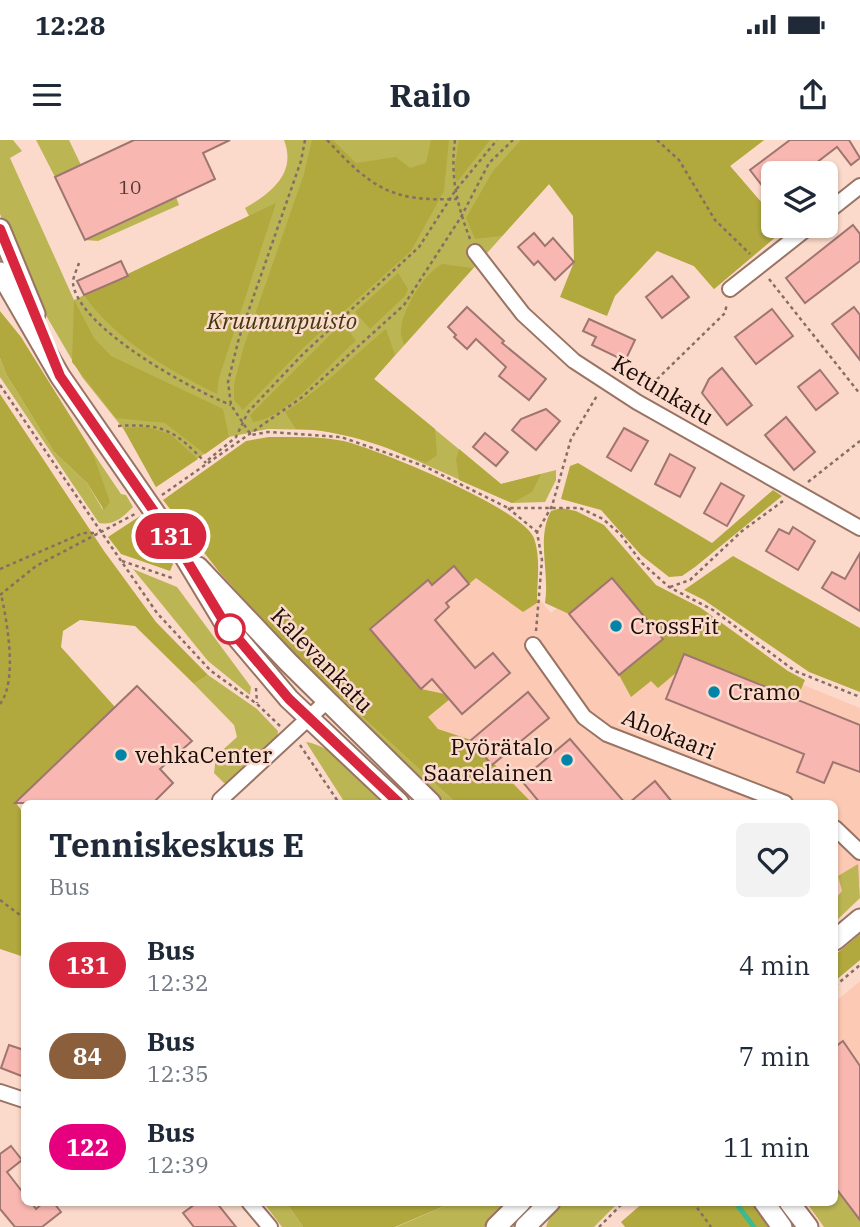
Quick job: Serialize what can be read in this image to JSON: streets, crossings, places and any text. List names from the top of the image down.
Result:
{
  "streets": {
    "main road": ["Kalevankatu"],
    "street": ["Ketunkatu", "Ahokaari"]
  },
  "parks": ["Kruununpuisto"],
  "places": [
    "CrossFit",
    "Cramo",
    "vehkaCenter",
    "Pyörätalo Saarelainen"
  ],
  "lines": ["bus line 131"],
  "house_numbers": ["10"],
  "page": {
    "status": "12:28",
    "header": "Railo",
    "on_map": "131",
    "heading": ["Tenniskeskus E", "Bus"],
    "list": [
      {
        "mark": "131",
        "name": "Bus",
        "note": "12:32",
        "value": "4 min"
      },
      {
        "mark": "84",
        "name": "Bus",
        "note": "12:35",
        "value": "7 min"
      },
      {
        "mark": "122",
        "name": "Bus",
        "note": "12:39",
        "value": "11 min"
      }
    ]
  }
}
